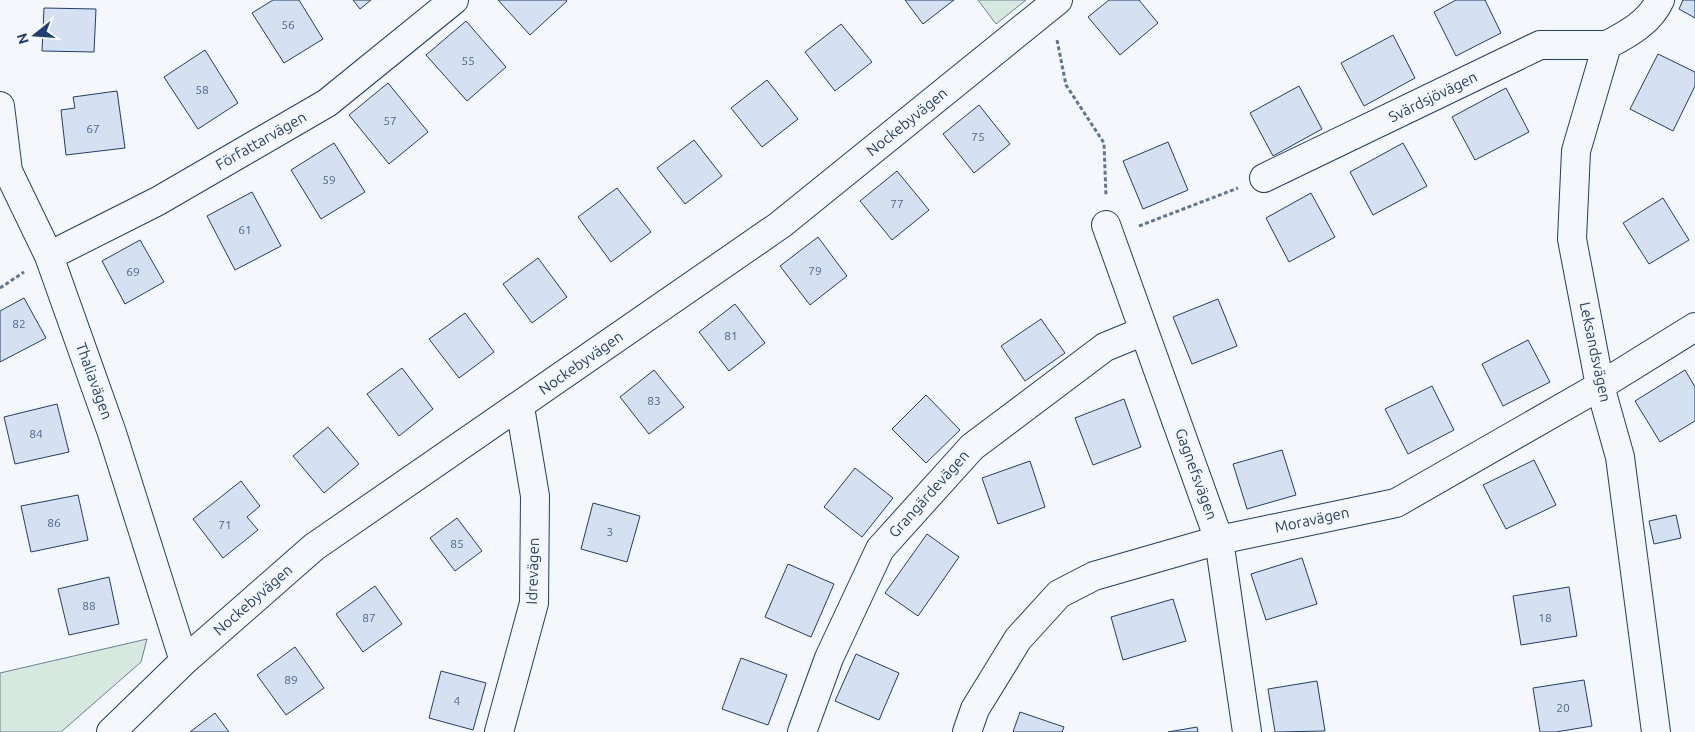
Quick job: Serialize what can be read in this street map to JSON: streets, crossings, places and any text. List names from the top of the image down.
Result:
{
  "streets": {
    "street": [
      "Svärdsjövägen",
      "Nockebyvägen",
      "Författarvägen",
      "Leksandsvägen",
      "Thaliavägen",
      "Gagnefsvägen",
      "Grangärdevägen",
      "Moravägen",
      "Idrevägen"
    ]
  },
  "crossings": [
    ["Svärdsjövägen", "Leksandsvägen"],
    ["Nockebyvägen", "Thaliavägen"],
    ["Nockebyvägen", "Idrevägen"],
    ["Författarvägen", "Thaliavägen"],
    ["Leksandsvägen", "Moravägen"],
    ["Gagnefsvägen", "Grangärdevägen"],
    ["Gagnefsvägen", "Moravägen"]
  ],
  "house_numbers": [
    "56",
    "55",
    "58",
    "57",
    "67",
    "75",
    "59",
    "77",
    "61",
    "79",
    "69",
    "82",
    "81",
    "83",
    "84",
    "86",
    "71",
    "3",
    "85",
    "88",
    "87",
    "18",
    "89",
    "4",
    "20"
  ],
  "north": "left"
}
